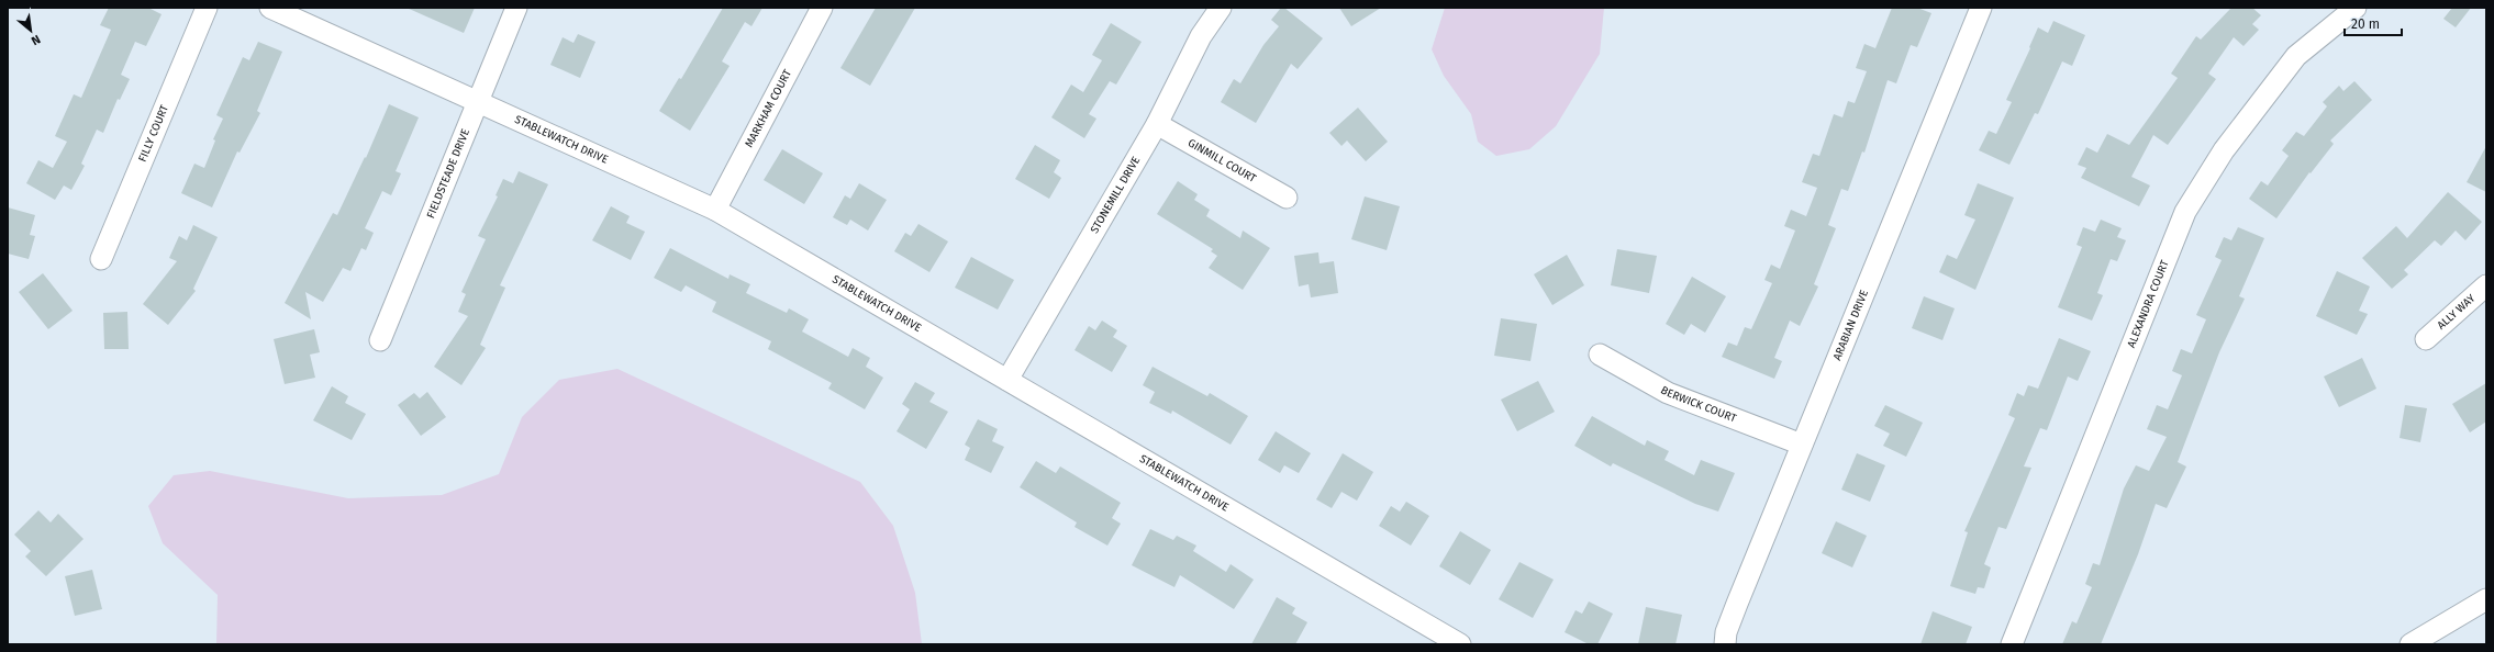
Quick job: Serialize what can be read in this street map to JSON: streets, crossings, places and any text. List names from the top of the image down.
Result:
{
  "streets": {
    "street": [
      "MARKHAM COURT",
      "FILLY COURT",
      "STABLEWATCH DRIVE",
      "GINMILL COURT",
      "FIELDSTEADE DRIVE",
      "STONEMILL DRIVE",
      "ALEXANDRA COURT",
      "ALLY WAY",
      "ARABIAN DRIVE",
      "BERWICK COURT"
    ]
  },
  "crossings": [
    ["MARKHAM COURT", "STABLEWATCH DRIVE"],
    ["STABLEWATCH DRIVE", "FIELDSTEADE DRIVE"],
    ["STABLEWATCH DRIVE", "STONEMILL DRIVE"],
    ["GINMILL COURT", "STONEMILL DRIVE"],
    ["ARABIAN DRIVE", "BERWICK COURT"]
  ],
  "scale_bar": "20 m",
  "north": "bottom right"
}
